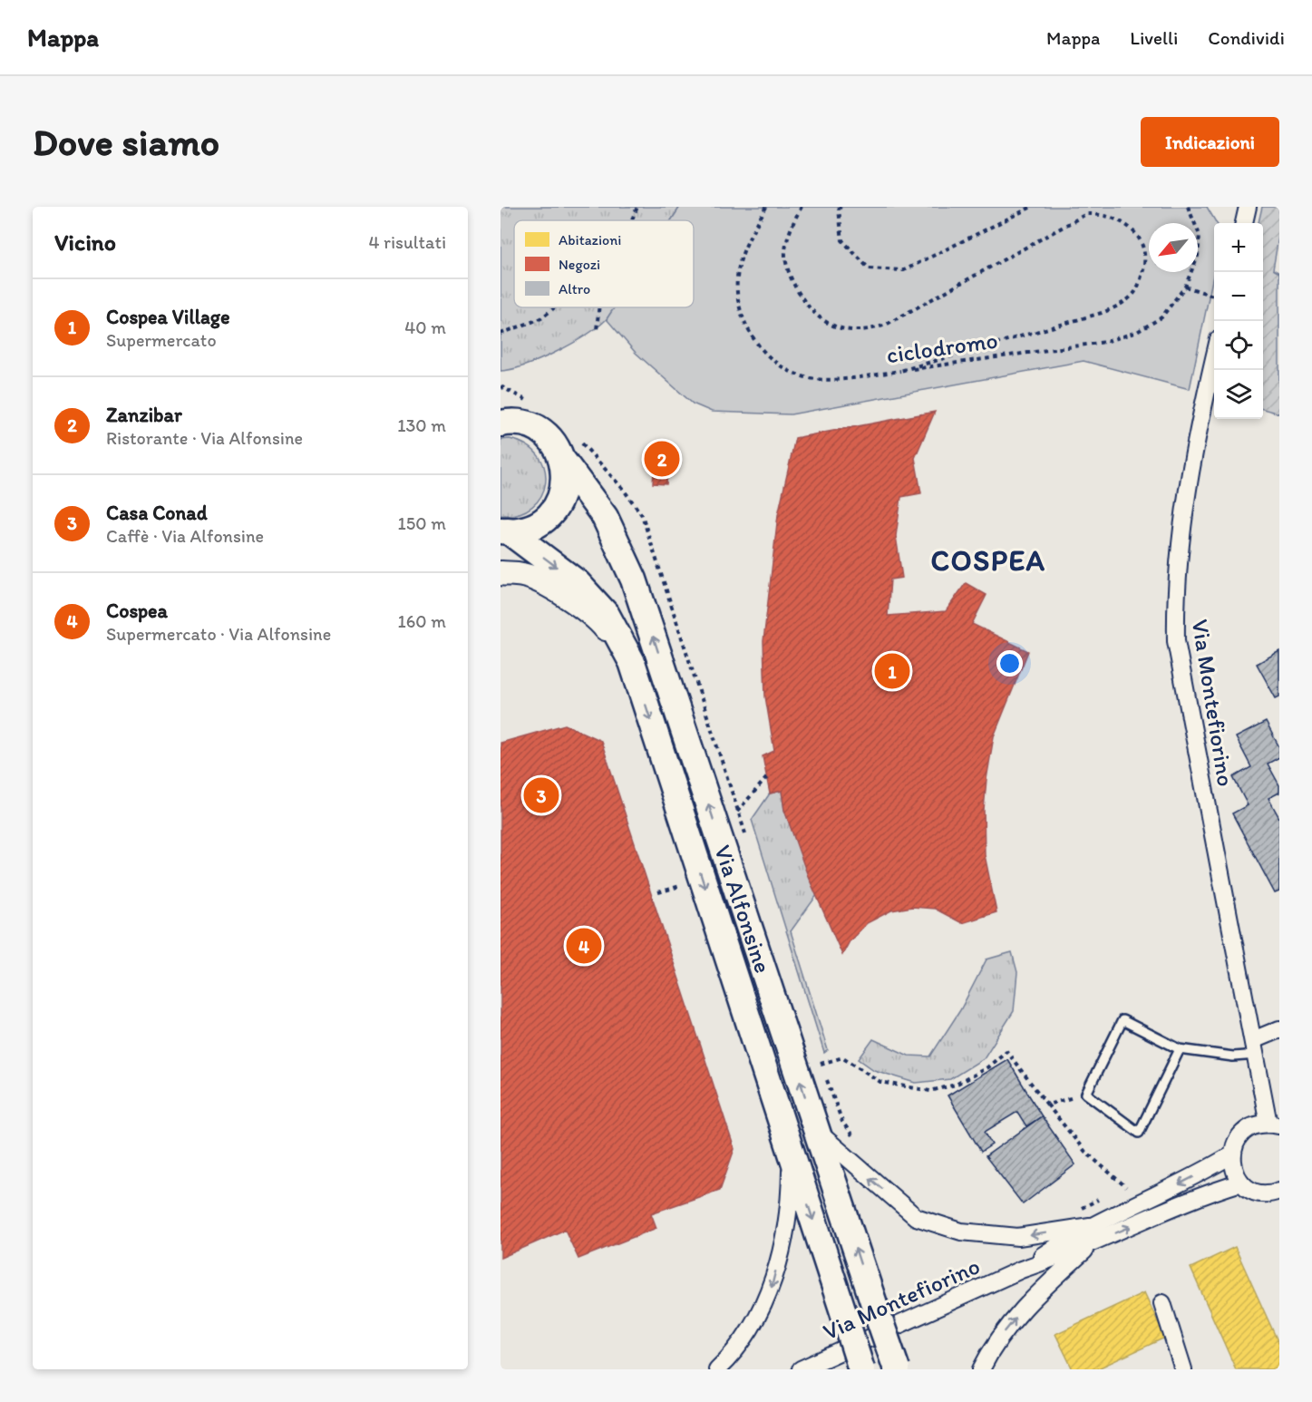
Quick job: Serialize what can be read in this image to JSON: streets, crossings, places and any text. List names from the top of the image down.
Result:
{
  "streets": {
    "main road": ["Via Alfonsine"],
    "street": ["Via Montefiorino"],
    "path": ["ciclodromo"]
  },
  "districts": ["COSPEA"],
  "legend": ["Abitazioni", "Negozi", "Altro"],
  "north": "bottom left",
  "page": {
    "header": "Mappa",
    "nav": ["Mappa", "Livelli", "Condividi"],
    "buttons": "Indicazioni",
    "title": "Dove siamo",
    "heading": ["Vicino", "4 risultati"],
    "map_buttons": ["+", "−"],
    "list": [
      {
        "mark": "1",
        "name": "Cospea Village",
        "note": "Supermercato",
        "value": "40 m"
      },
      {
        "mark": "2",
        "name": "Zanzibar",
        "note": "Ristorante · Via Alfonsine",
        "value": "130 m"
      },
      {
        "mark": "3",
        "name": "Casa Conad",
        "note": "Caffè · Via Alfonsine",
        "value": "150 m"
      },
      {
        "mark": "4",
        "name": "Cospea",
        "note": "Supermercato · Via Alfonsine",
        "value": "160 m"
      }
    ],
    "pins": [
      "2",
      "1",
      "3",
      "4"
    ]
  }
}
